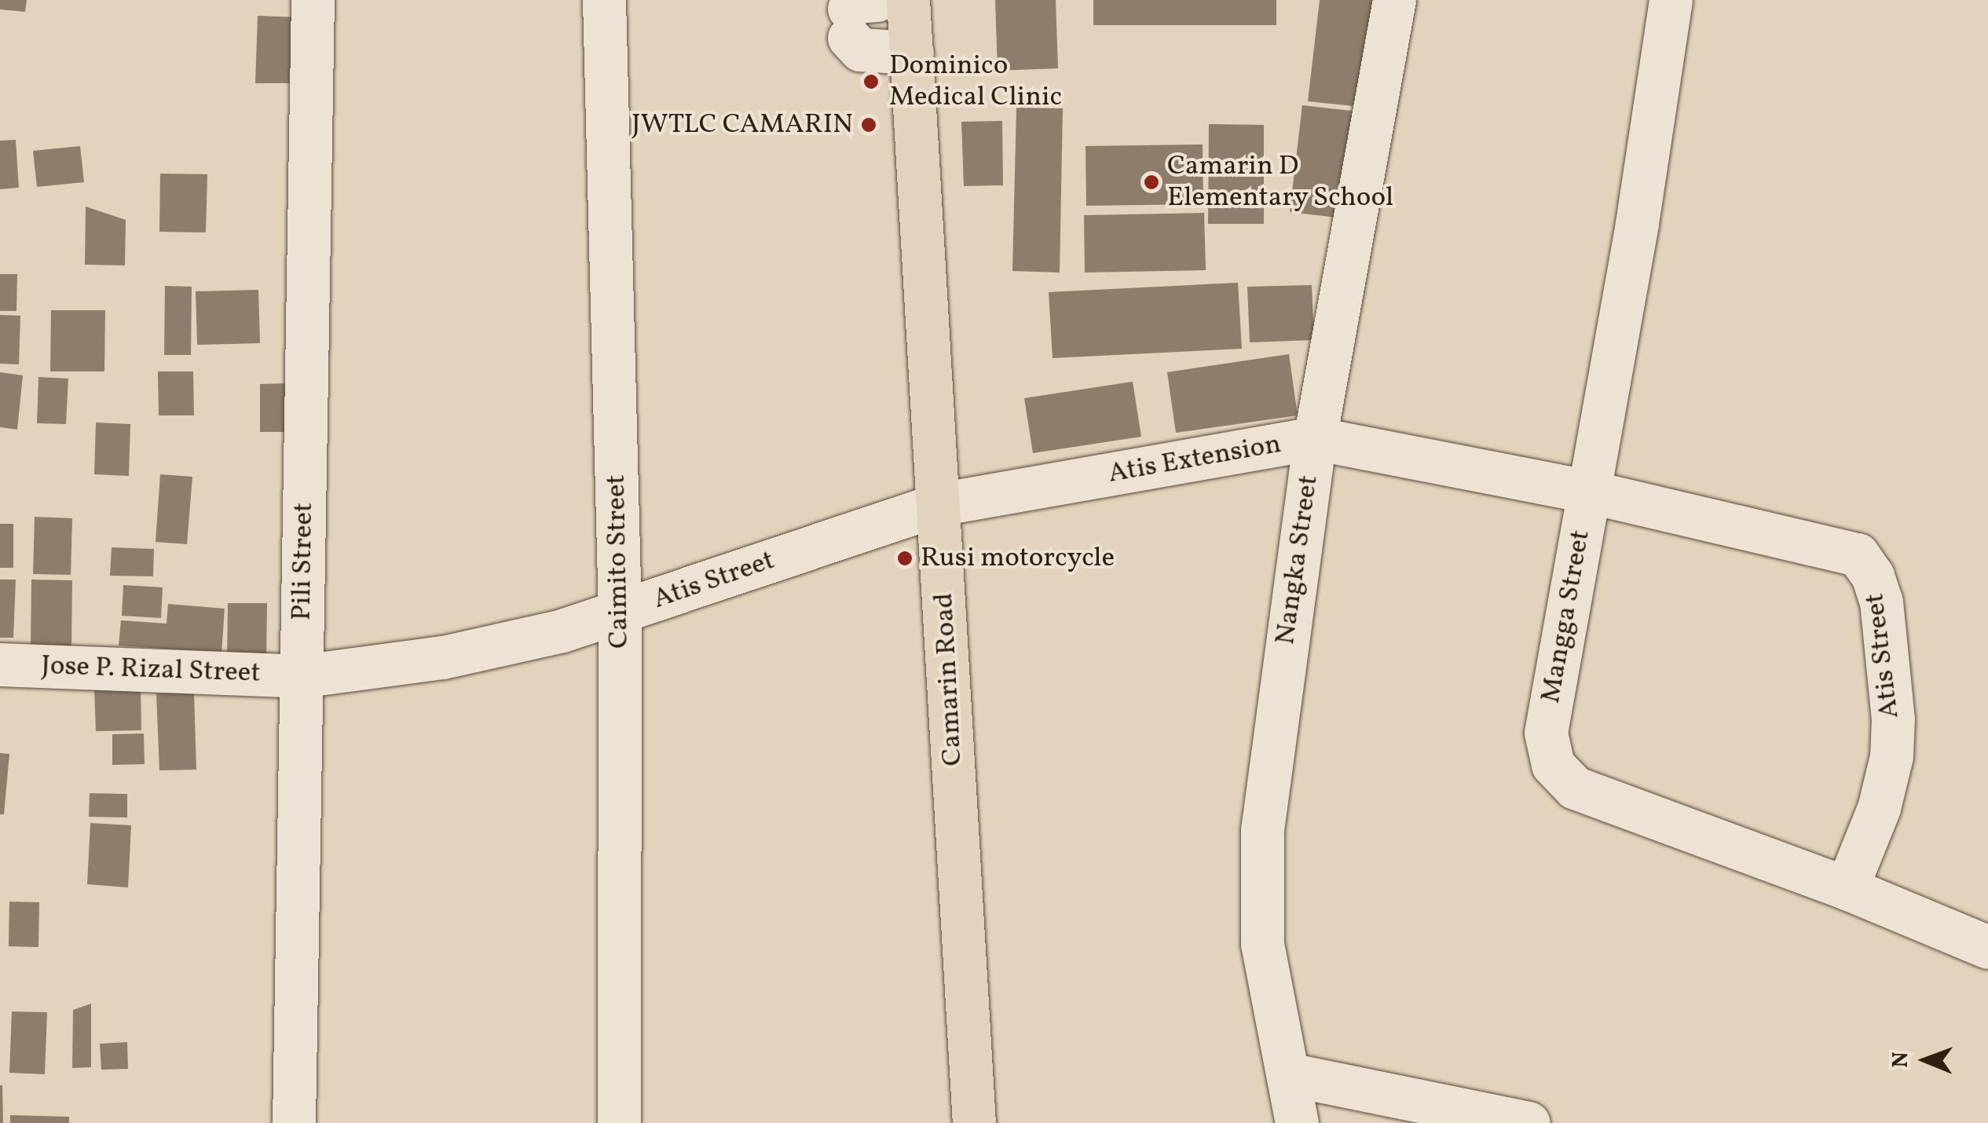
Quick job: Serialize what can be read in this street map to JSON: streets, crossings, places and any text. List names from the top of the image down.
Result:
{
  "streets": {
    "main road": ["Camarin Road"],
    "street": [
      "Atis Extension",
      "Nangka Street",
      "Pili Street",
      "Caimito Street",
      "Atis Street",
      "Mangga Street",
      "Jose P. Rizal Street"
    ]
  },
  "crossings": [
    ["Atis Extension", "Nangka Street"],
    ["Atis Extension", "Atis Street"],
    ["Atis Extension", "Mangga Street"],
    ["Atis Extension", "Camarin Road"],
    ["Pili Street", "Atis Street"],
    ["Pili Street", "Jose P. Rizal Street"],
    ["Caimito Street", "Atis Street"],
    ["Atis Street", "Mangga Street"],
    ["Atis Street", "Jose P. Rizal Street"],
    ["Atis Street", "Camarin Road"]
  ],
  "places": [
    "Dominico Medical Clinic",
    "JWTLC CAMARIN",
    "Camarin D Elementary School",
    "Rusi motorcycle"
  ],
  "north": "left"
}
